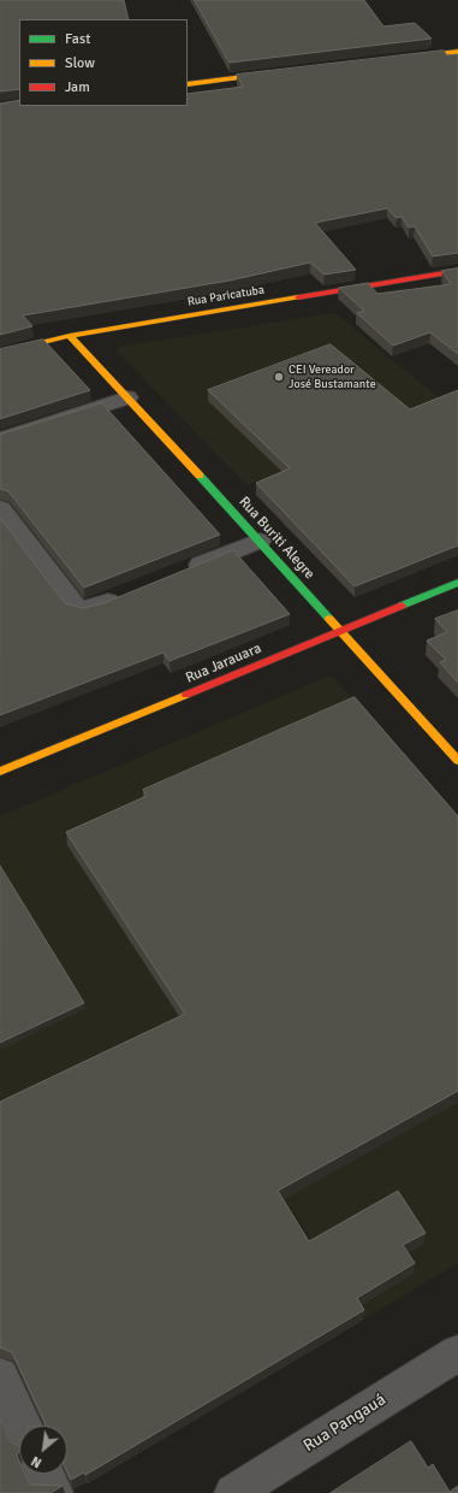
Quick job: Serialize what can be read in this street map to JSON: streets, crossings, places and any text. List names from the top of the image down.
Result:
{
  "streets": {
    "street": [
      "Rua Paricatuba",
      "Rua Buriti Alegre",
      "Rua Jarauara",
      "Rua Pangauá"
    ]
  },
  "crossings": [
    ["Rua Paricatuba", "Rua Buriti Alegre"],
    ["Rua Buriti Alegre", "Rua Jarauara"]
  ],
  "places": ["CEI Vereador José Bustamante"],
  "legend": ["Fast", "Slow", "Jam"],
  "north": "bottom left"
}
